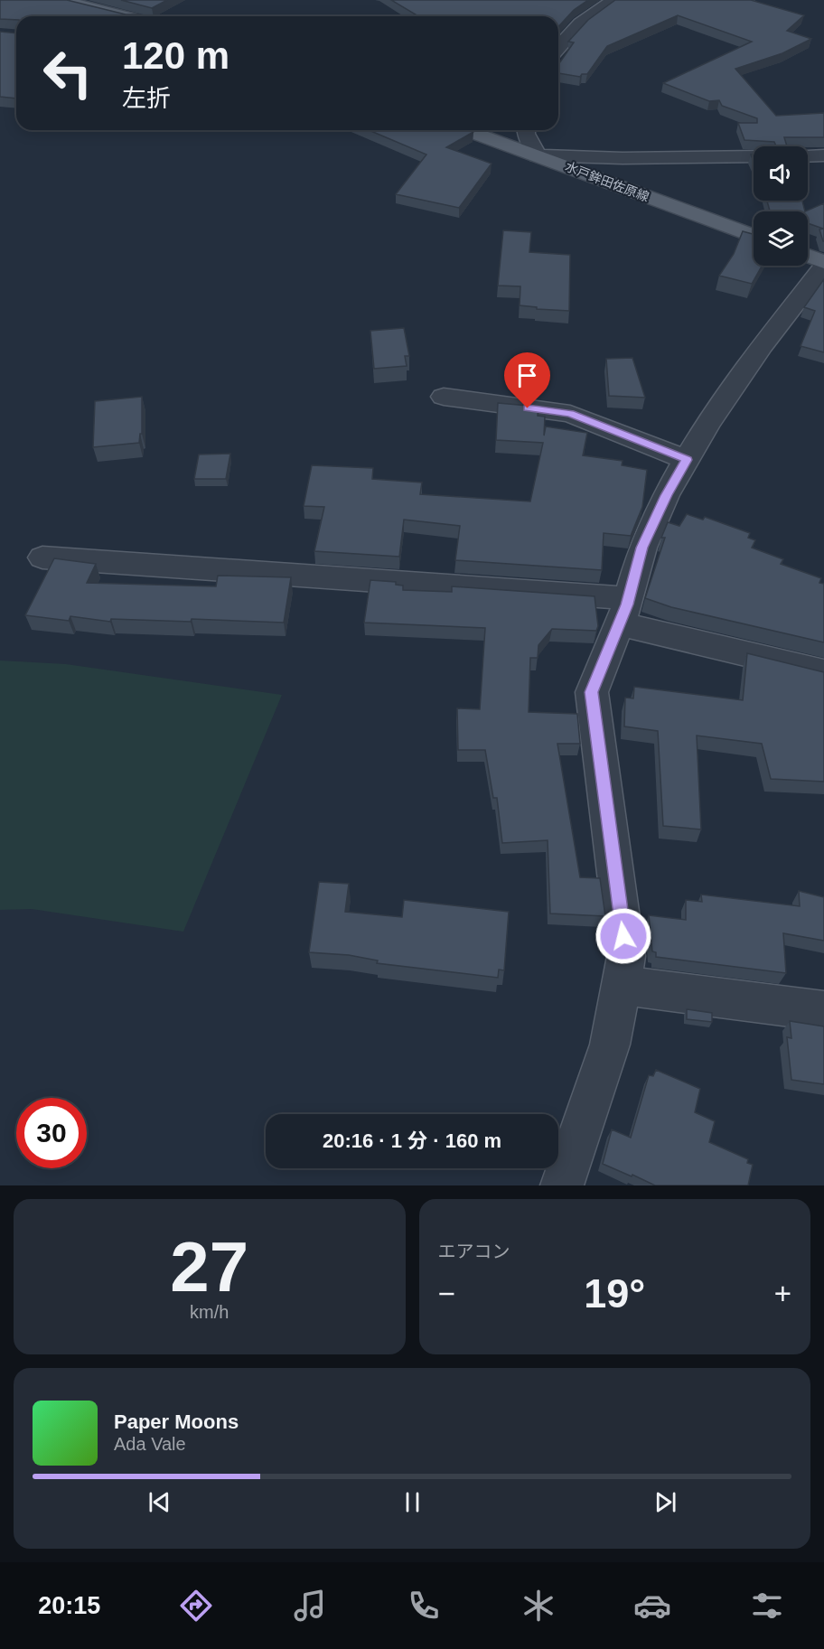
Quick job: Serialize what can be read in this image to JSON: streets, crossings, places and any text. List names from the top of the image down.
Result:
{
  "streets": {
    "main road": ["水戸鉾田佐原線"]
  },
  "page": {
    "turn": ["120 m", "左折"],
    "limit": "30",
    "trip": "20:16 · 1 分 · 160 m",
    "tile": [
      ["27", "km/h"],
      "エアコン"
    ],
    "heat": ["−", "19°", "+"],
    "song": ["Paper Moons", "Ada Vale"],
    "tabs": "20:15"
  }
}
